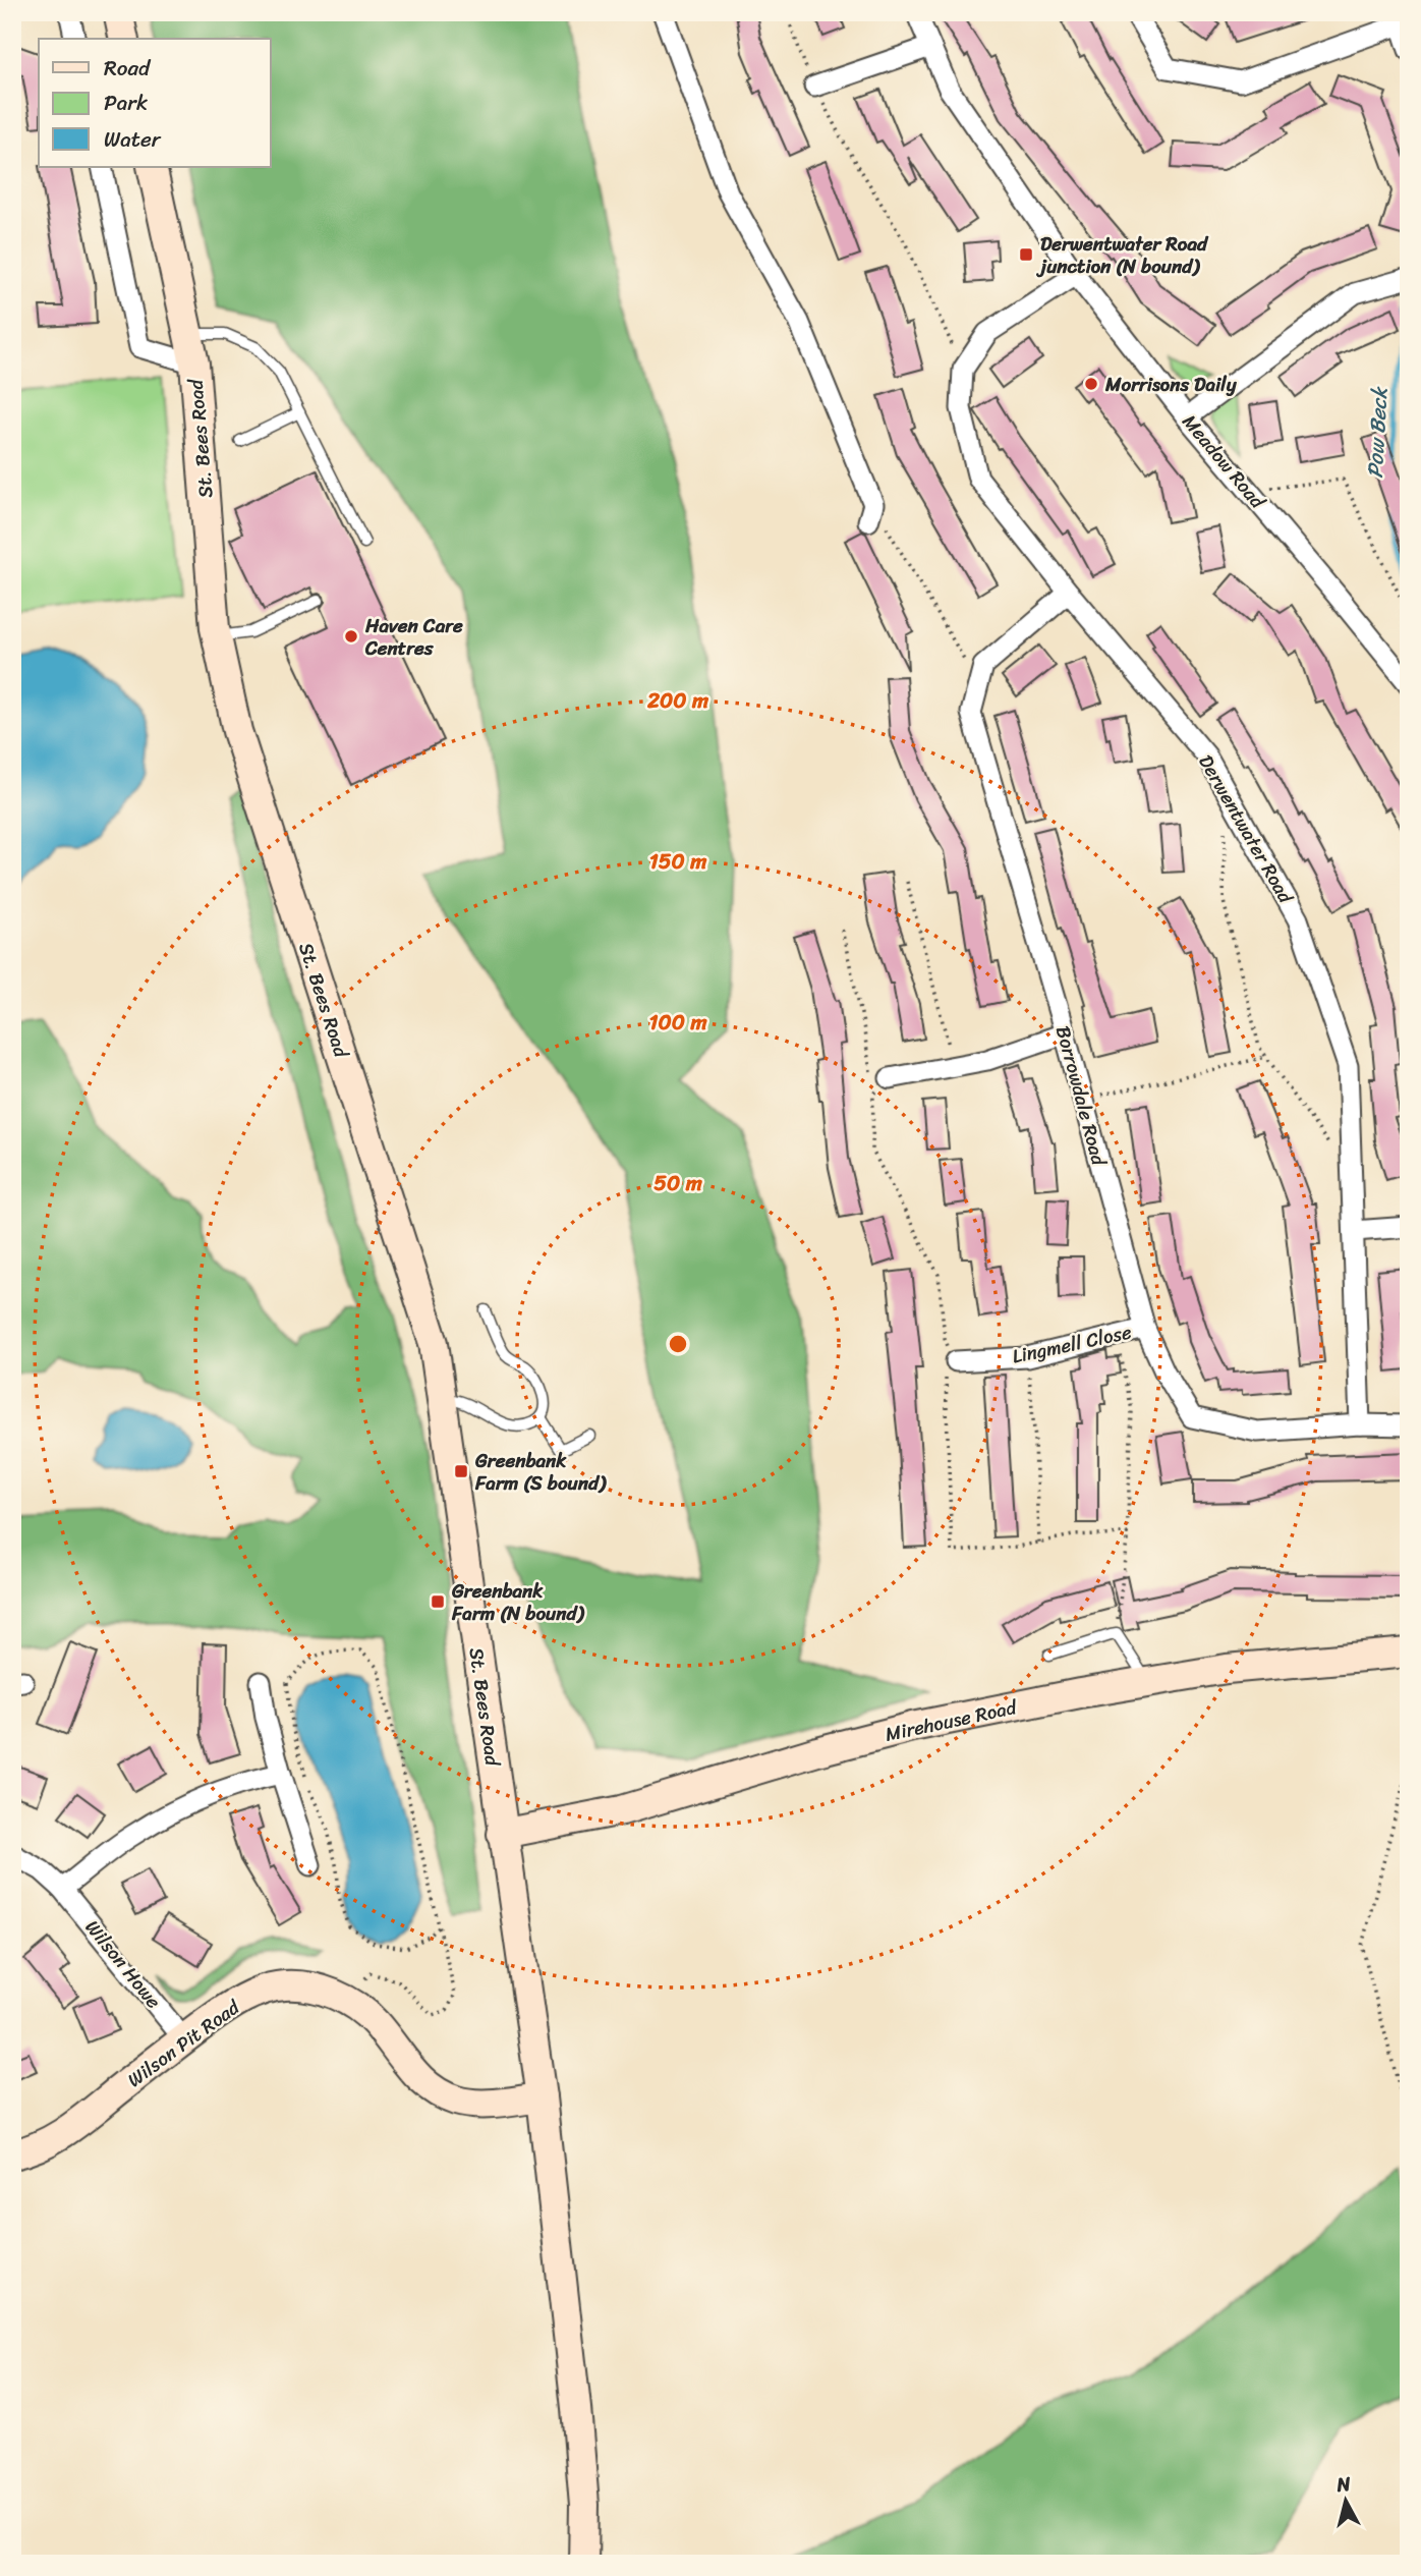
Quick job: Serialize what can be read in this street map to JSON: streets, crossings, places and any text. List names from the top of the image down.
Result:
{
  "streets": {
    "main road": ["St. Bees Road", "Mirehouse Road", "Wilson Pit Road"],
    "street": [
      "Meadow Road",
      "Derwentwater Road",
      "Borrowdale Road",
      "Lingmell Close",
      "Wilson Howe"
    ]
  },
  "crossings": [
    ["St. Bees Road", "Mirehouse Road"],
    ["St. Bees Road", "Wilson Pit Road"],
    ["Derwentwater Road", "Borrowdale Road"],
    ["Borrowdale Road", "Lingmell Close"],
    ["Wilson Howe", "Wilson Pit Road"]
  ],
  "water": ["Pow Beck"],
  "places": {
    "transit": ["Derwentwater Road junction (N bound)", "Greenbank Farm (S bound)", "Greenbank Farm (N bound)"],
    "other": ["Morrisons Daily", "Haven Care Centres"]
  },
  "legend": ["Road", "Park", "Water"],
  "north": "top",
  "rings": [
    "200 m",
    "150 m",
    "100 m",
    "50 m"
  ]
}
